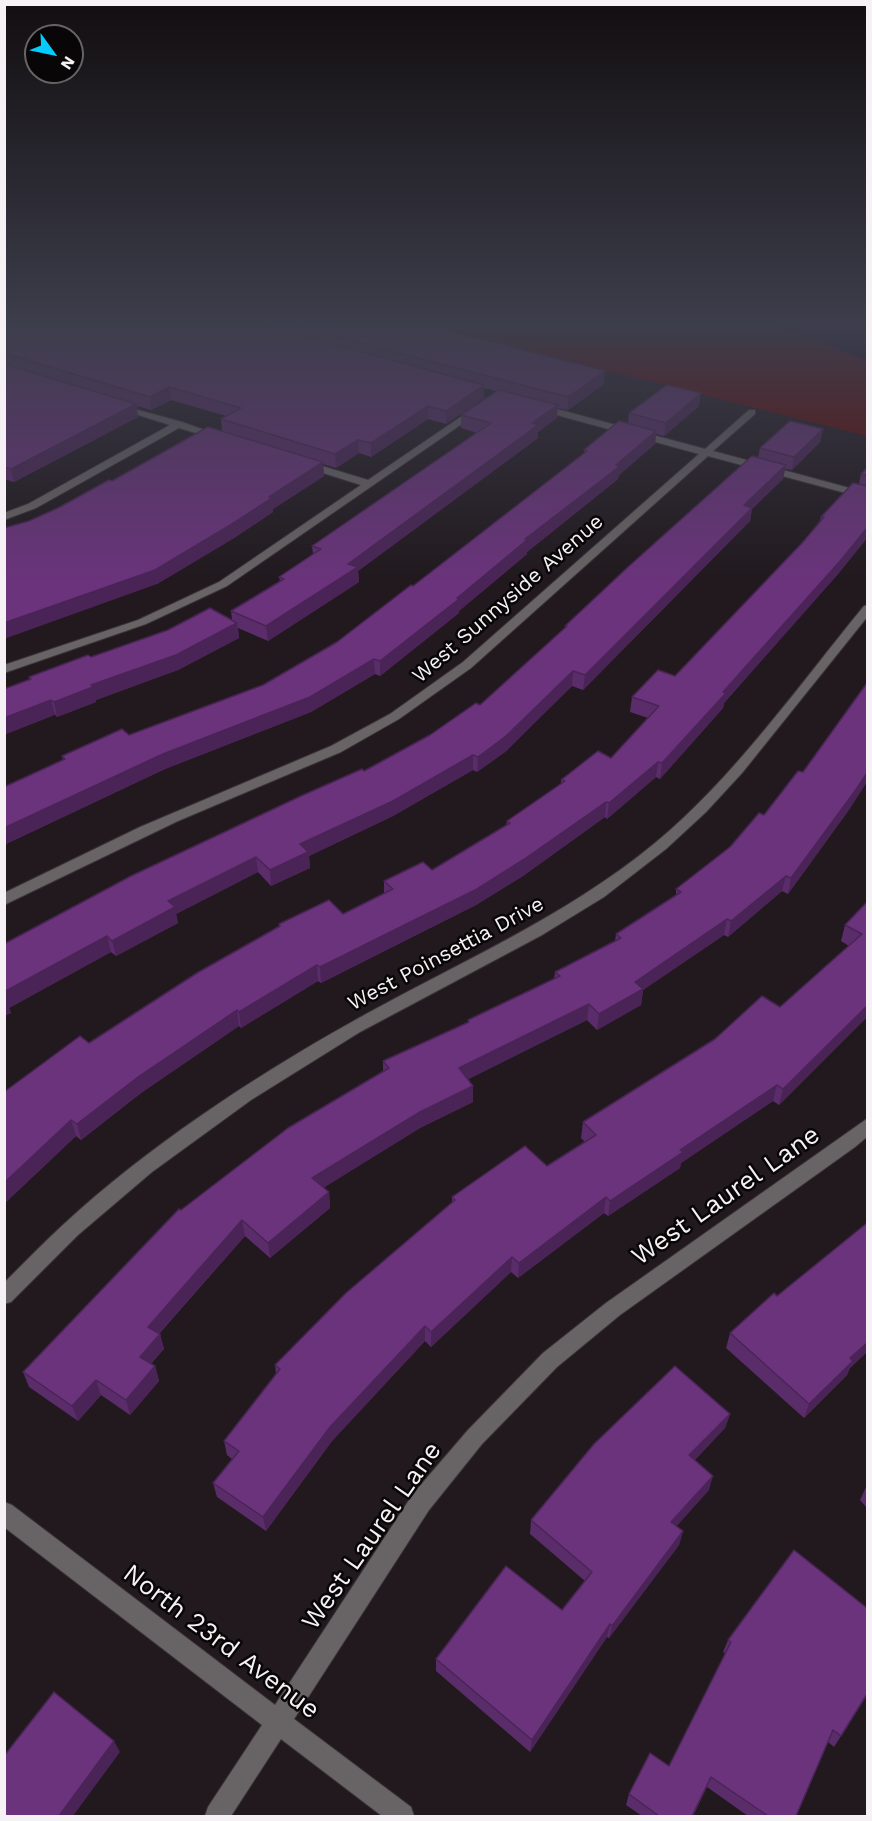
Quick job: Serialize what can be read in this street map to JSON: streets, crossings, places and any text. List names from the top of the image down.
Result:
{
  "streets": {
    "street": [
      "West Sunnyside Avenue",
      "West Poinsettia Drive",
      "West Laurel Lane",
      "North 23rd Avenue"
    ]
  },
  "crossings": [
    ["West Laurel Lane", "North 23rd Avenue"]
  ],
  "north": "bottom right"
}
